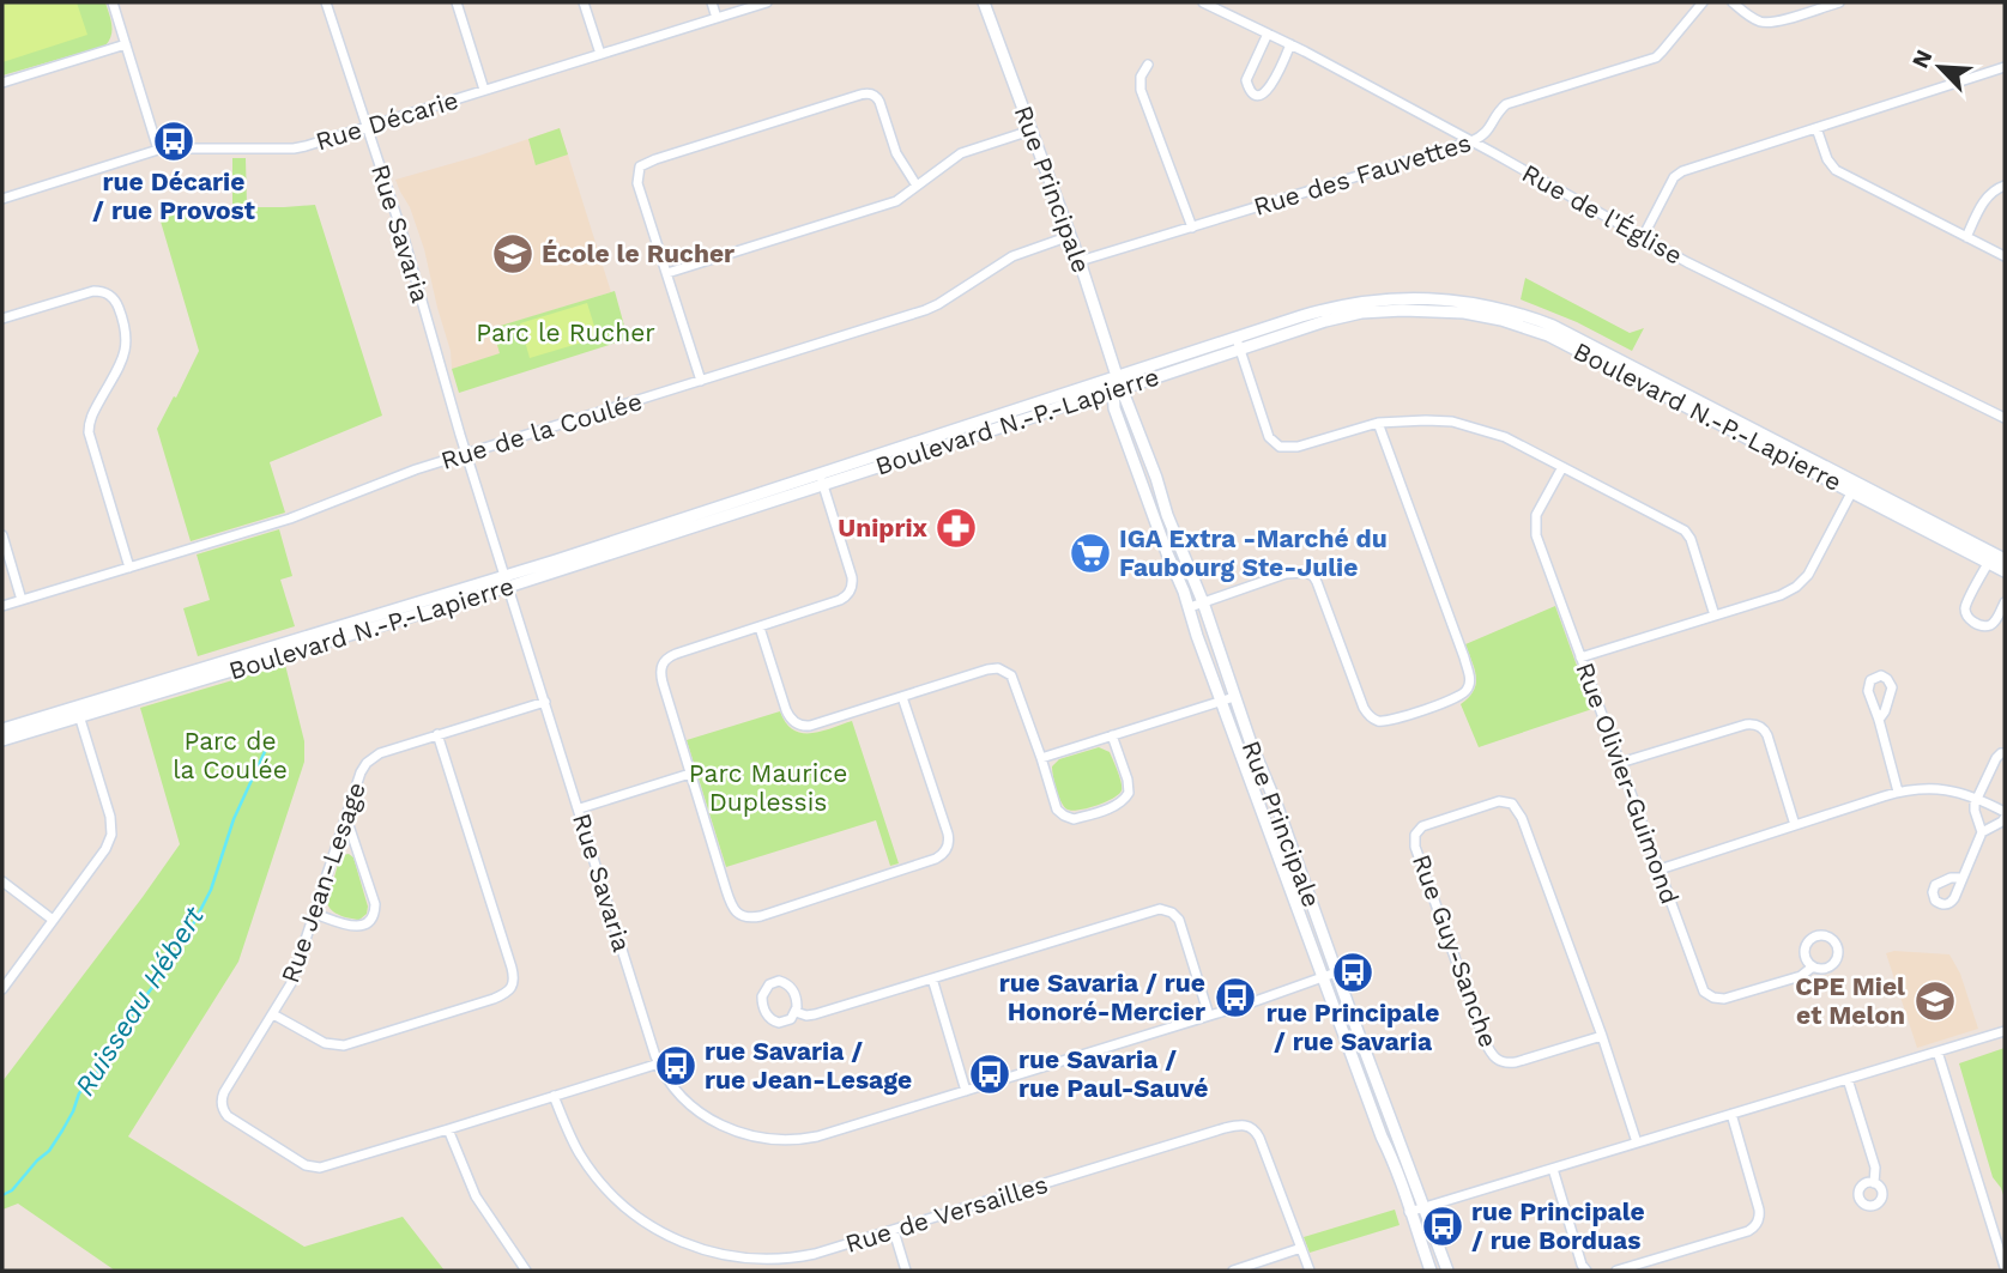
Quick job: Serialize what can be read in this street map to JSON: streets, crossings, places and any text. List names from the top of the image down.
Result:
{
  "streets": {
    "street": [
      "Rue Décarie",
      "Rue des Fauvettes",
      "Rue Principale",
      "Rue de l'Église",
      "Rue Savaria",
      "Boulevard N.-P.-Lapierre",
      "Rue de la Coulée",
      "Rue Olivier-Guimond",
      "Rue Jean-Lesage",
      "Rue Guy-Sanche",
      "Rue de Versailles"
    ]
  },
  "crossings": [
    ["Rue Décarie", "Rue Savaria"],
    ["Rue des Fauvettes", "Rue Principale"],
    ["Rue des Fauvettes", "Rue de l'Église"],
    ["Rue Principale", "Rue Savaria"],
    ["Rue Principale", "Boulevard N.-P.-Lapierre"],
    ["Rue Principale", "Rue de la Coulée"],
    ["Rue Savaria", "Boulevard N.-P.-Lapierre"],
    ["Rue Savaria", "Rue de la Coulée"],
    ["Rue Savaria", "Rue Jean-Lesage"],
    ["Rue Jean-Lesage", "Rue de Versailles"]
  ],
  "water": ["Ruisseau Hébert"],
  "parks": ["Parc le Rucher", "Parc de la Coulée", "Parc Maurice Duplessis"],
  "places": {
    "bus stop": [
      "rue Décarie / rue Provost",
      "rue Principale / rue Savaria",
      "rue Savaria / rue Honoré-Mercier",
      "rue Savaria / rue Jean-Lesage",
      "rue Savaria / rue Paul-Sauvé",
      "rue Principale / rue Borduas"
    ],
    "school or university": ["École le Rucher", "CPE Miel et Melon"],
    "pharmacy": ["Uniprix"],
    "supermarket": ["IGA Extra -Marché du Faubourg Ste-Julie"]
  },
  "north": "top left"
}
